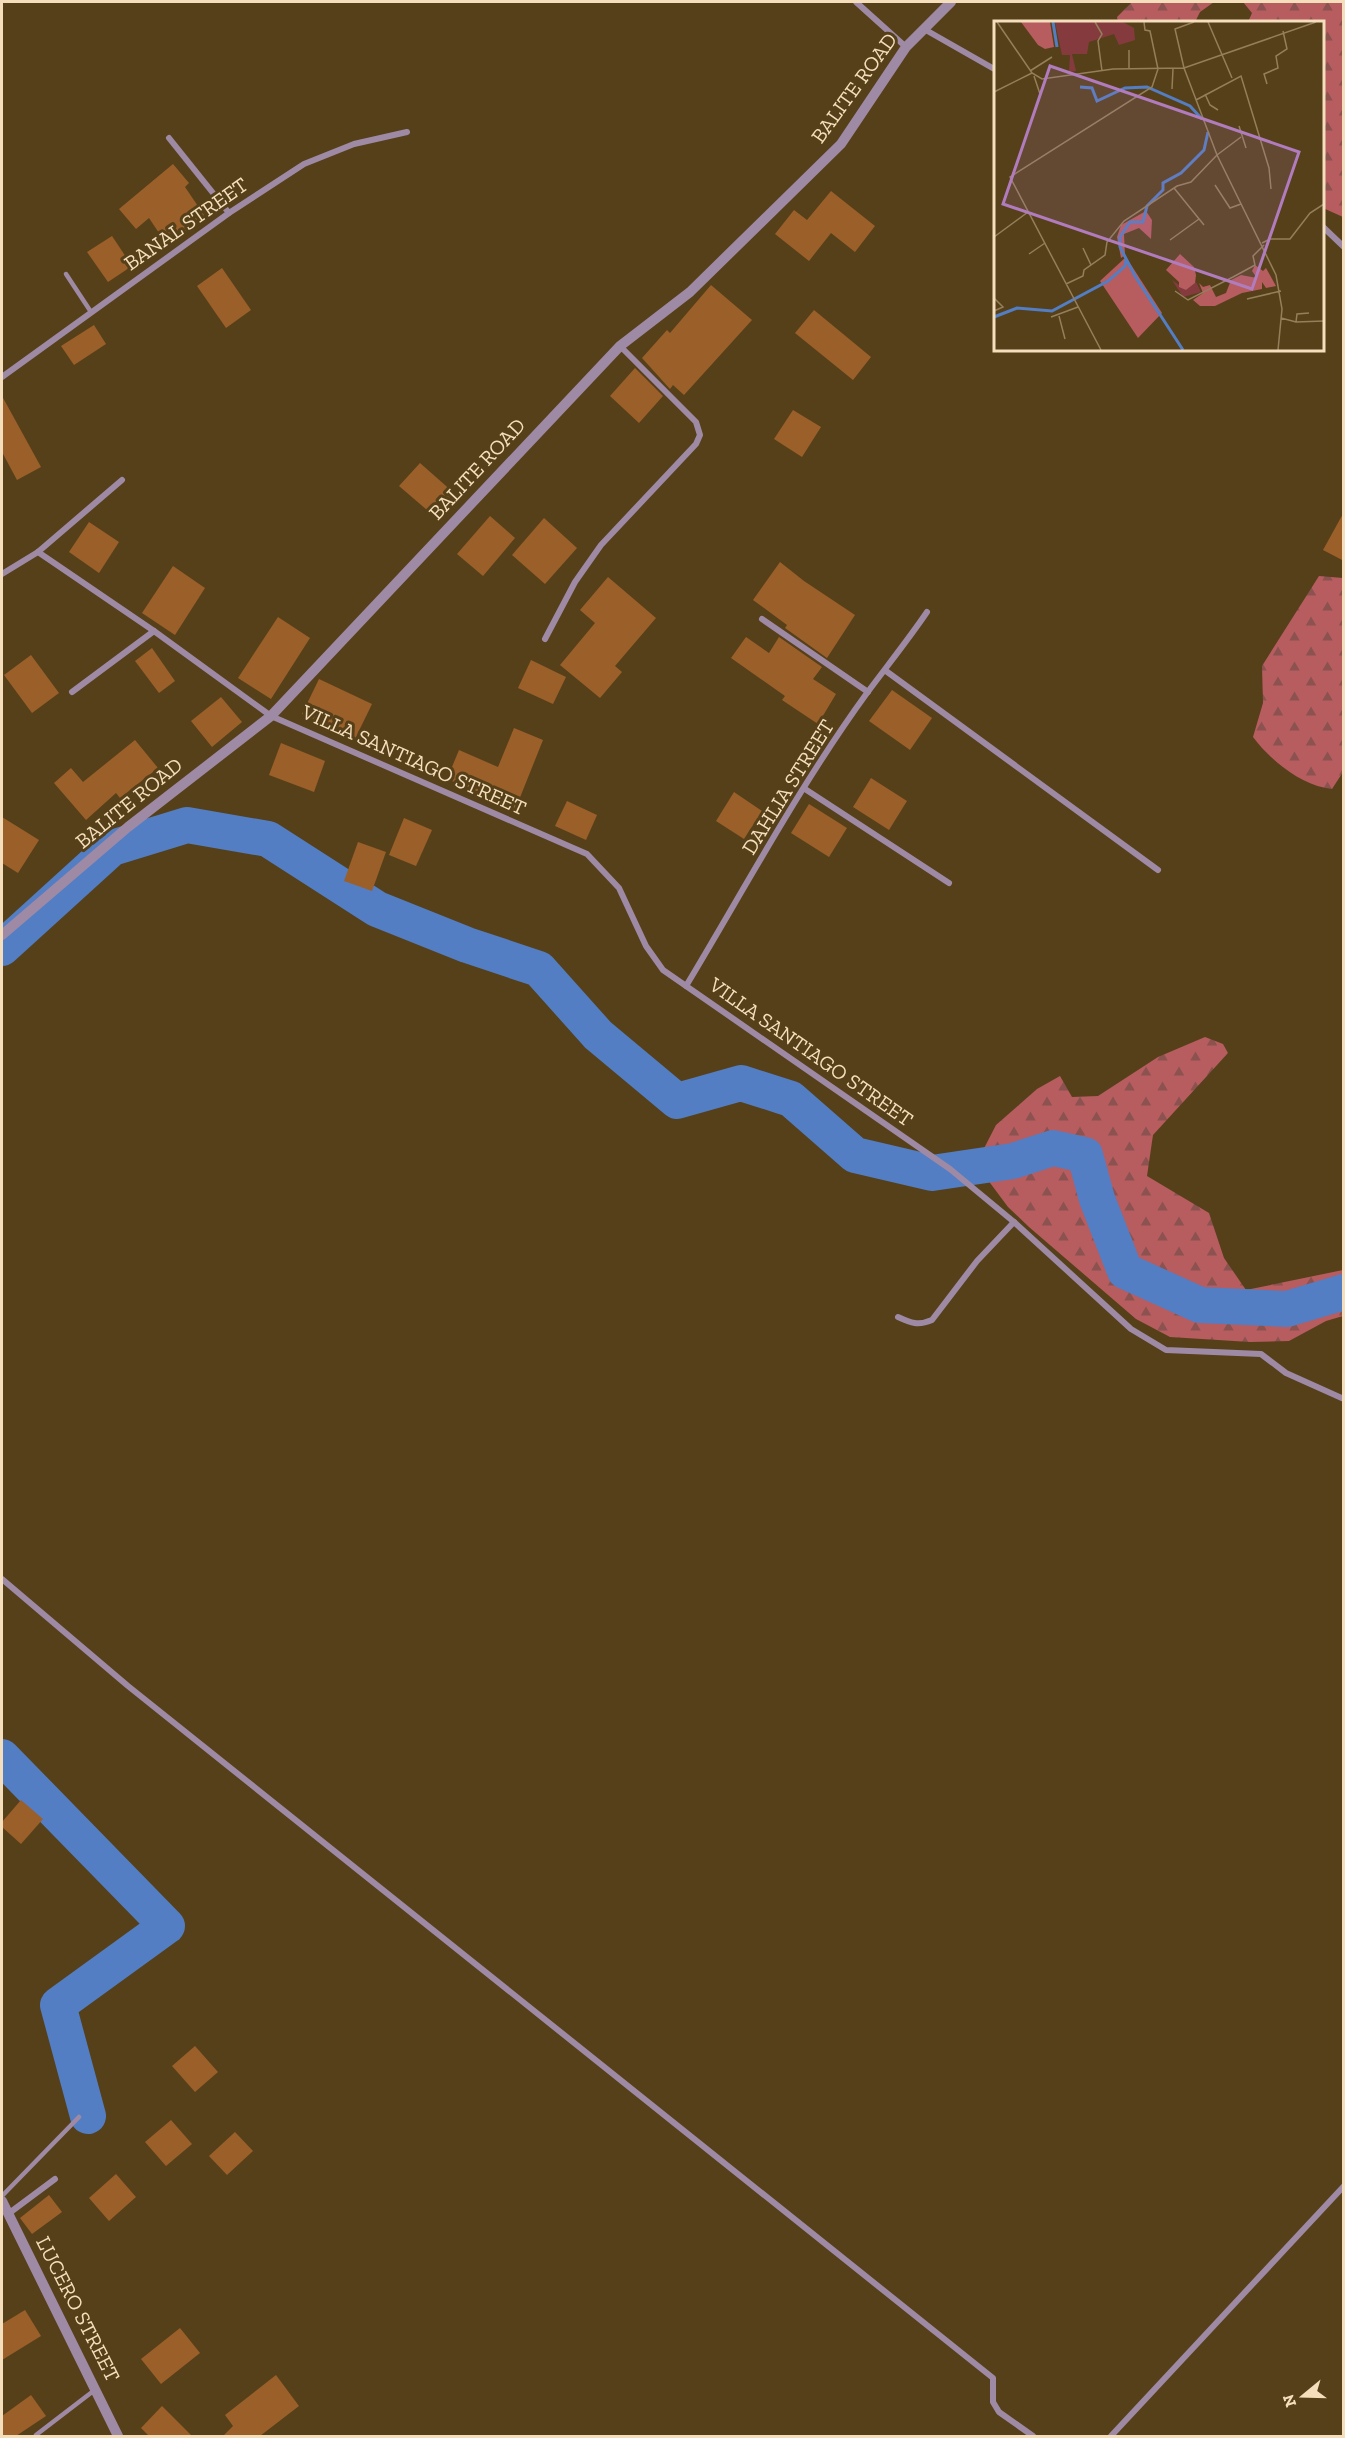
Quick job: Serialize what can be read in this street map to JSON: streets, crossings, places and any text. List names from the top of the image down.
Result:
{
  "streets": {
    "street": [
      "BALITE ROAD",
      "BANAL STREET",
      "VILLA SANTIAGO STREET",
      "DAHLIA STREET",
      "LUCERO STREET"
    ]
  },
  "crossings": [
    ["BALITE ROAD", "VILLA SANTIAGO STREET"],
    ["VILLA SANTIAGO STREET", "DAHLIA STREET"]
  ],
  "north": "left"
}
